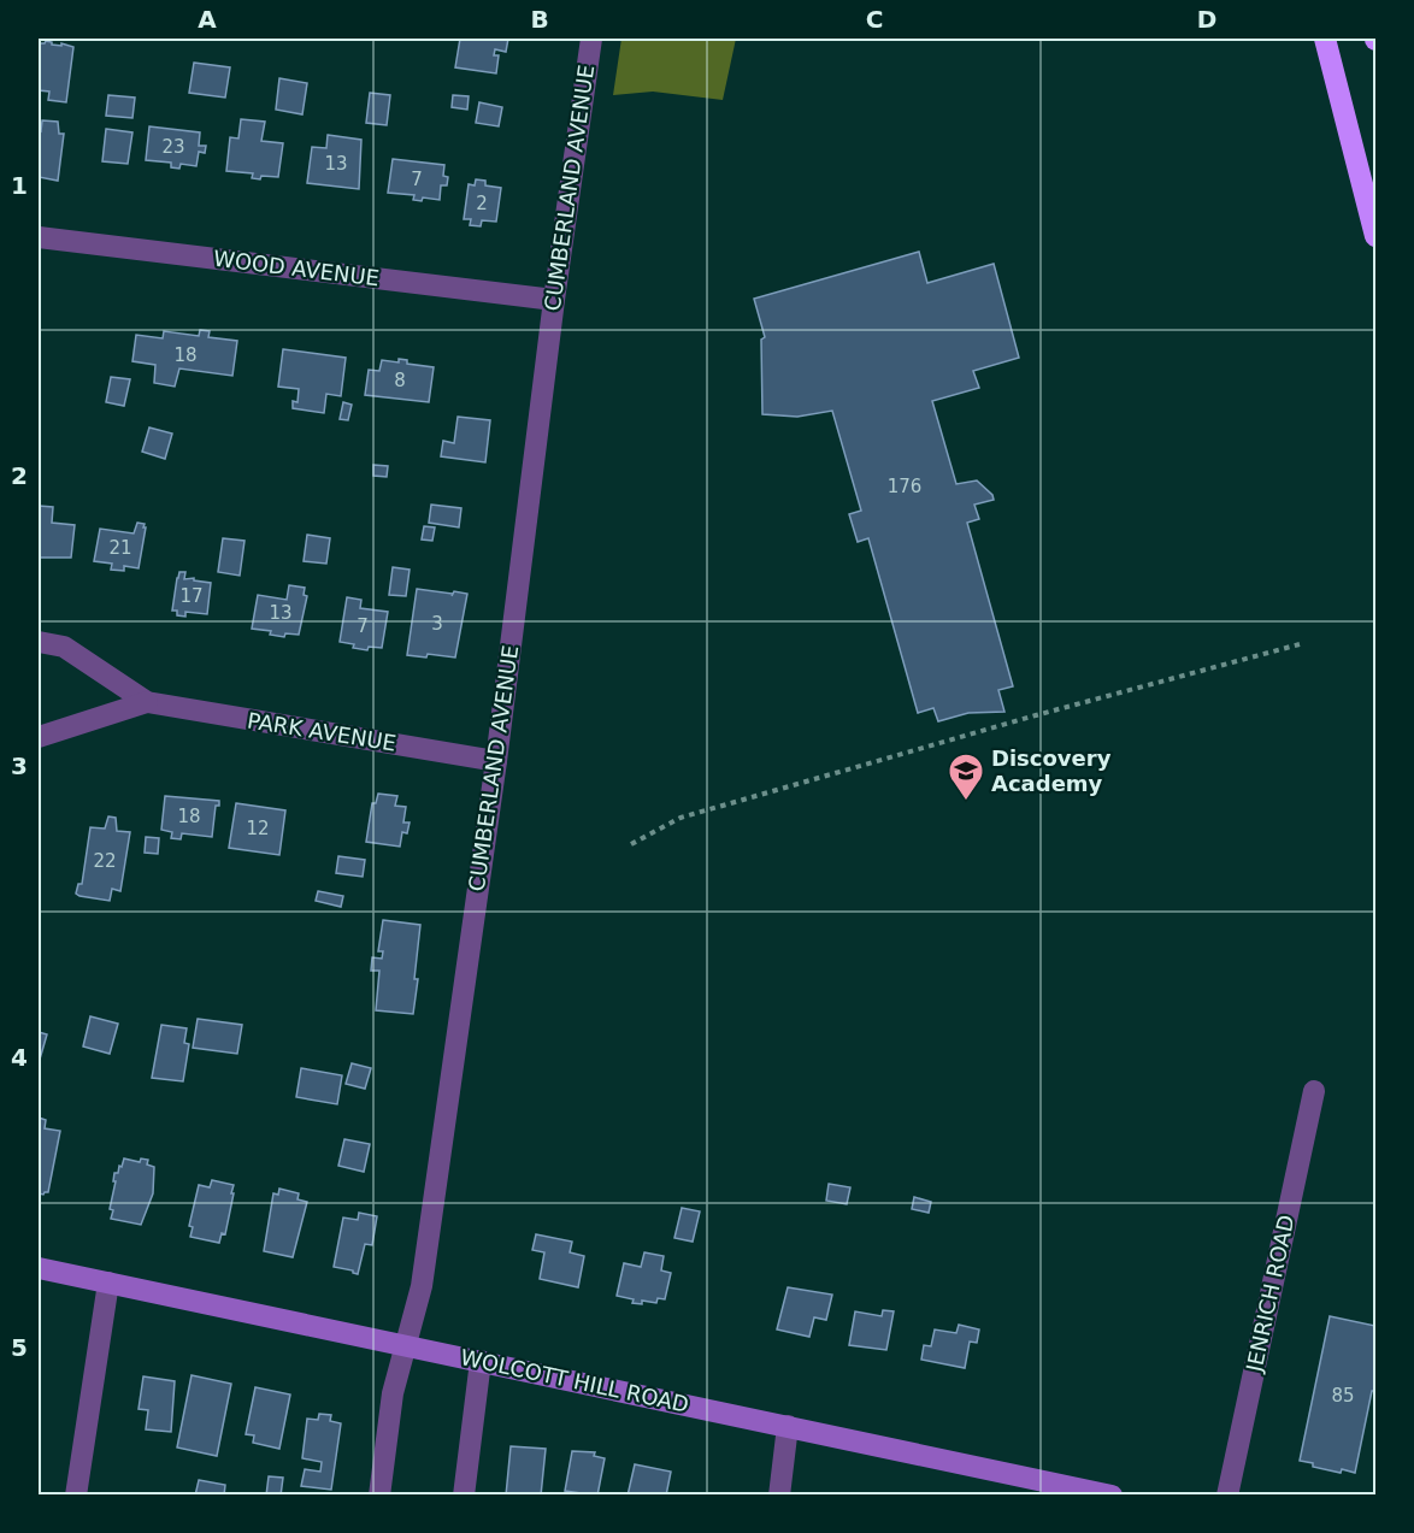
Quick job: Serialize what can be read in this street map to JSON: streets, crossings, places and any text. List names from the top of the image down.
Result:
{
  "streets": {
    "street": [
      "CUMBERLAND AVENUE",
      "WOOD AVENUE",
      "PARK AVENUE",
      "JENRICH ROAD",
      "WOLCOTT HILL ROAD"
    ]
  },
  "crossings": [
    ["CUMBERLAND AVENUE", "WOOD AVENUE"],
    ["CUMBERLAND AVENUE", "PARK AVENUE"],
    ["CUMBERLAND AVENUE", "WOLCOTT HILL ROAD"]
  ],
  "places": {
    "school or university": ["Discovery Academy"]
  },
  "house_numbers": [
    "23",
    "13",
    "7",
    "2",
    "18",
    "8",
    "176",
    "21",
    "17",
    "13",
    "3",
    "7",
    "18",
    "12",
    "22",
    "85"
  ],
  "grid": {
    "columns": [
      "A",
      "B",
      "C",
      "D"
    ],
    "rows": [
      "1",
      "2",
      "3",
      "4",
      "5"
    ]
  }
}
